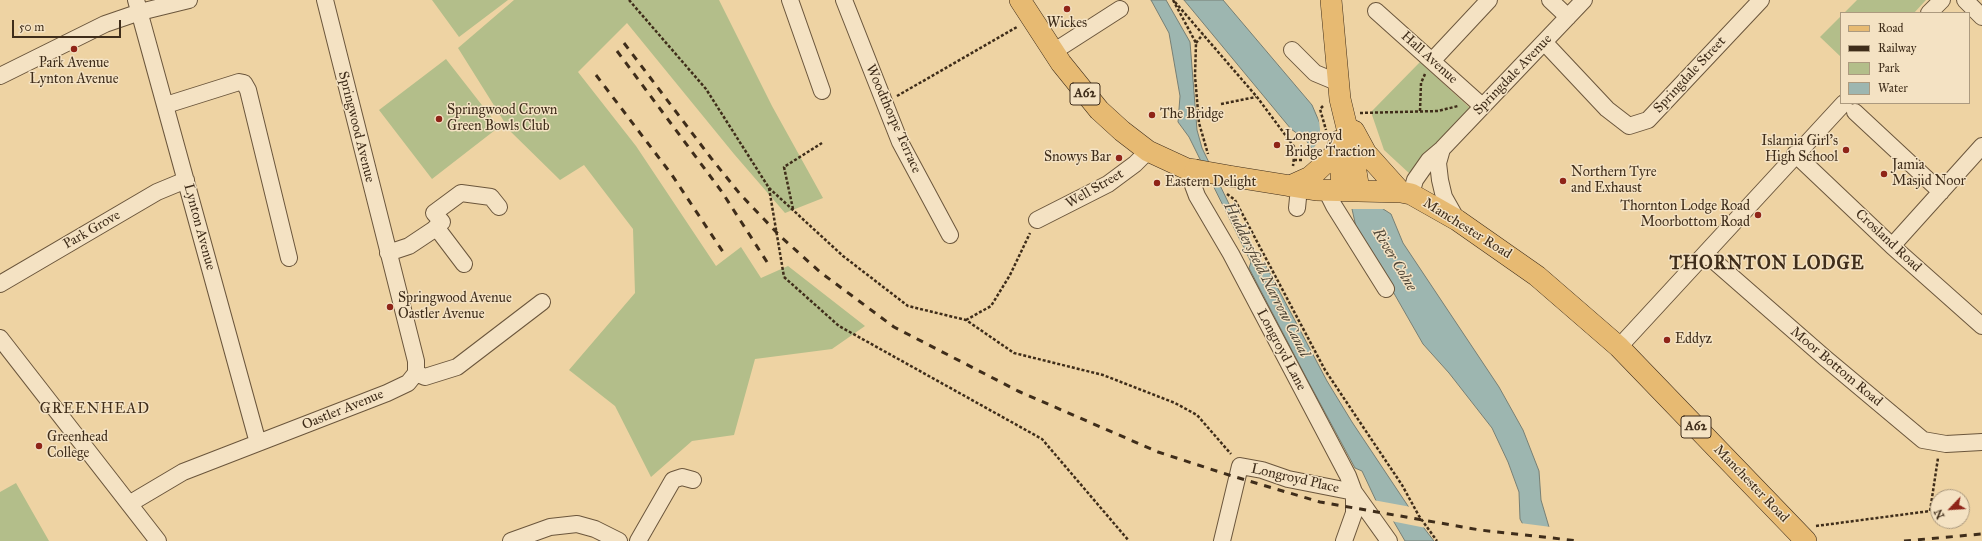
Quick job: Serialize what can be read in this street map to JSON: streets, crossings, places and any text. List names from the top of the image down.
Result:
{
  "streets": {
    "main road": ["A62", "Manchester Road"],
    "street": [
      "Hall Avenue",
      "Springdale Avenue",
      "Springdale Street",
      "Woodthorpe Terrace",
      "Springwood Avenue",
      "Well Street",
      "Lynton Avenue",
      "Park Grove",
      "Crosland Road",
      "Longroyd Lane",
      "Moor Bottom Road",
      "Oastler Avenue",
      "Longroyd Place"
    ]
  },
  "crossings": [
    ["Hall Avenue", "Springdale Avenue"],
    ["Springdale Avenue", "Springdale Street"],
    ["Springdale Avenue", "Manchester Road"],
    ["Springwood Avenue", "Oastler Avenue"],
    ["Well Street", "Manchester Road"],
    ["Lynton Avenue", "Park Grove"],
    ["Lynton Avenue", "Oastler Avenue"],
    ["Manchester Road", "Longroyd Lane"],
    ["Longroyd Lane", "Longroyd Place"]
  ],
  "districts": ["THORNTON LODGE", "GREENHEAD"],
  "water": ["River Colne", "Huddersfield Narrow Canal"],
  "places": [
    "Wickes",
    "Park Avenue Lynton Avenue",
    "The Bridge",
    "Springwood Crown Green Bowls Club",
    "Longroyd Bridge Traction",
    "Islamia Girl's High School",
    "Snowys Bar",
    "Jamia Masjid Noor",
    "Northern Tyre and Exhaust",
    "Eastern Delight",
    "Thornton Lodge Road Moorbottom Road",
    "Springwood Avenue Oastler Avenue",
    "Eddyz",
    "Greenhead College"
  ],
  "legend": [
    "Road",
    "Railway",
    "Park",
    "Water"
  ],
  "scale_bar": "50 m",
  "north": "bottom left"
}
